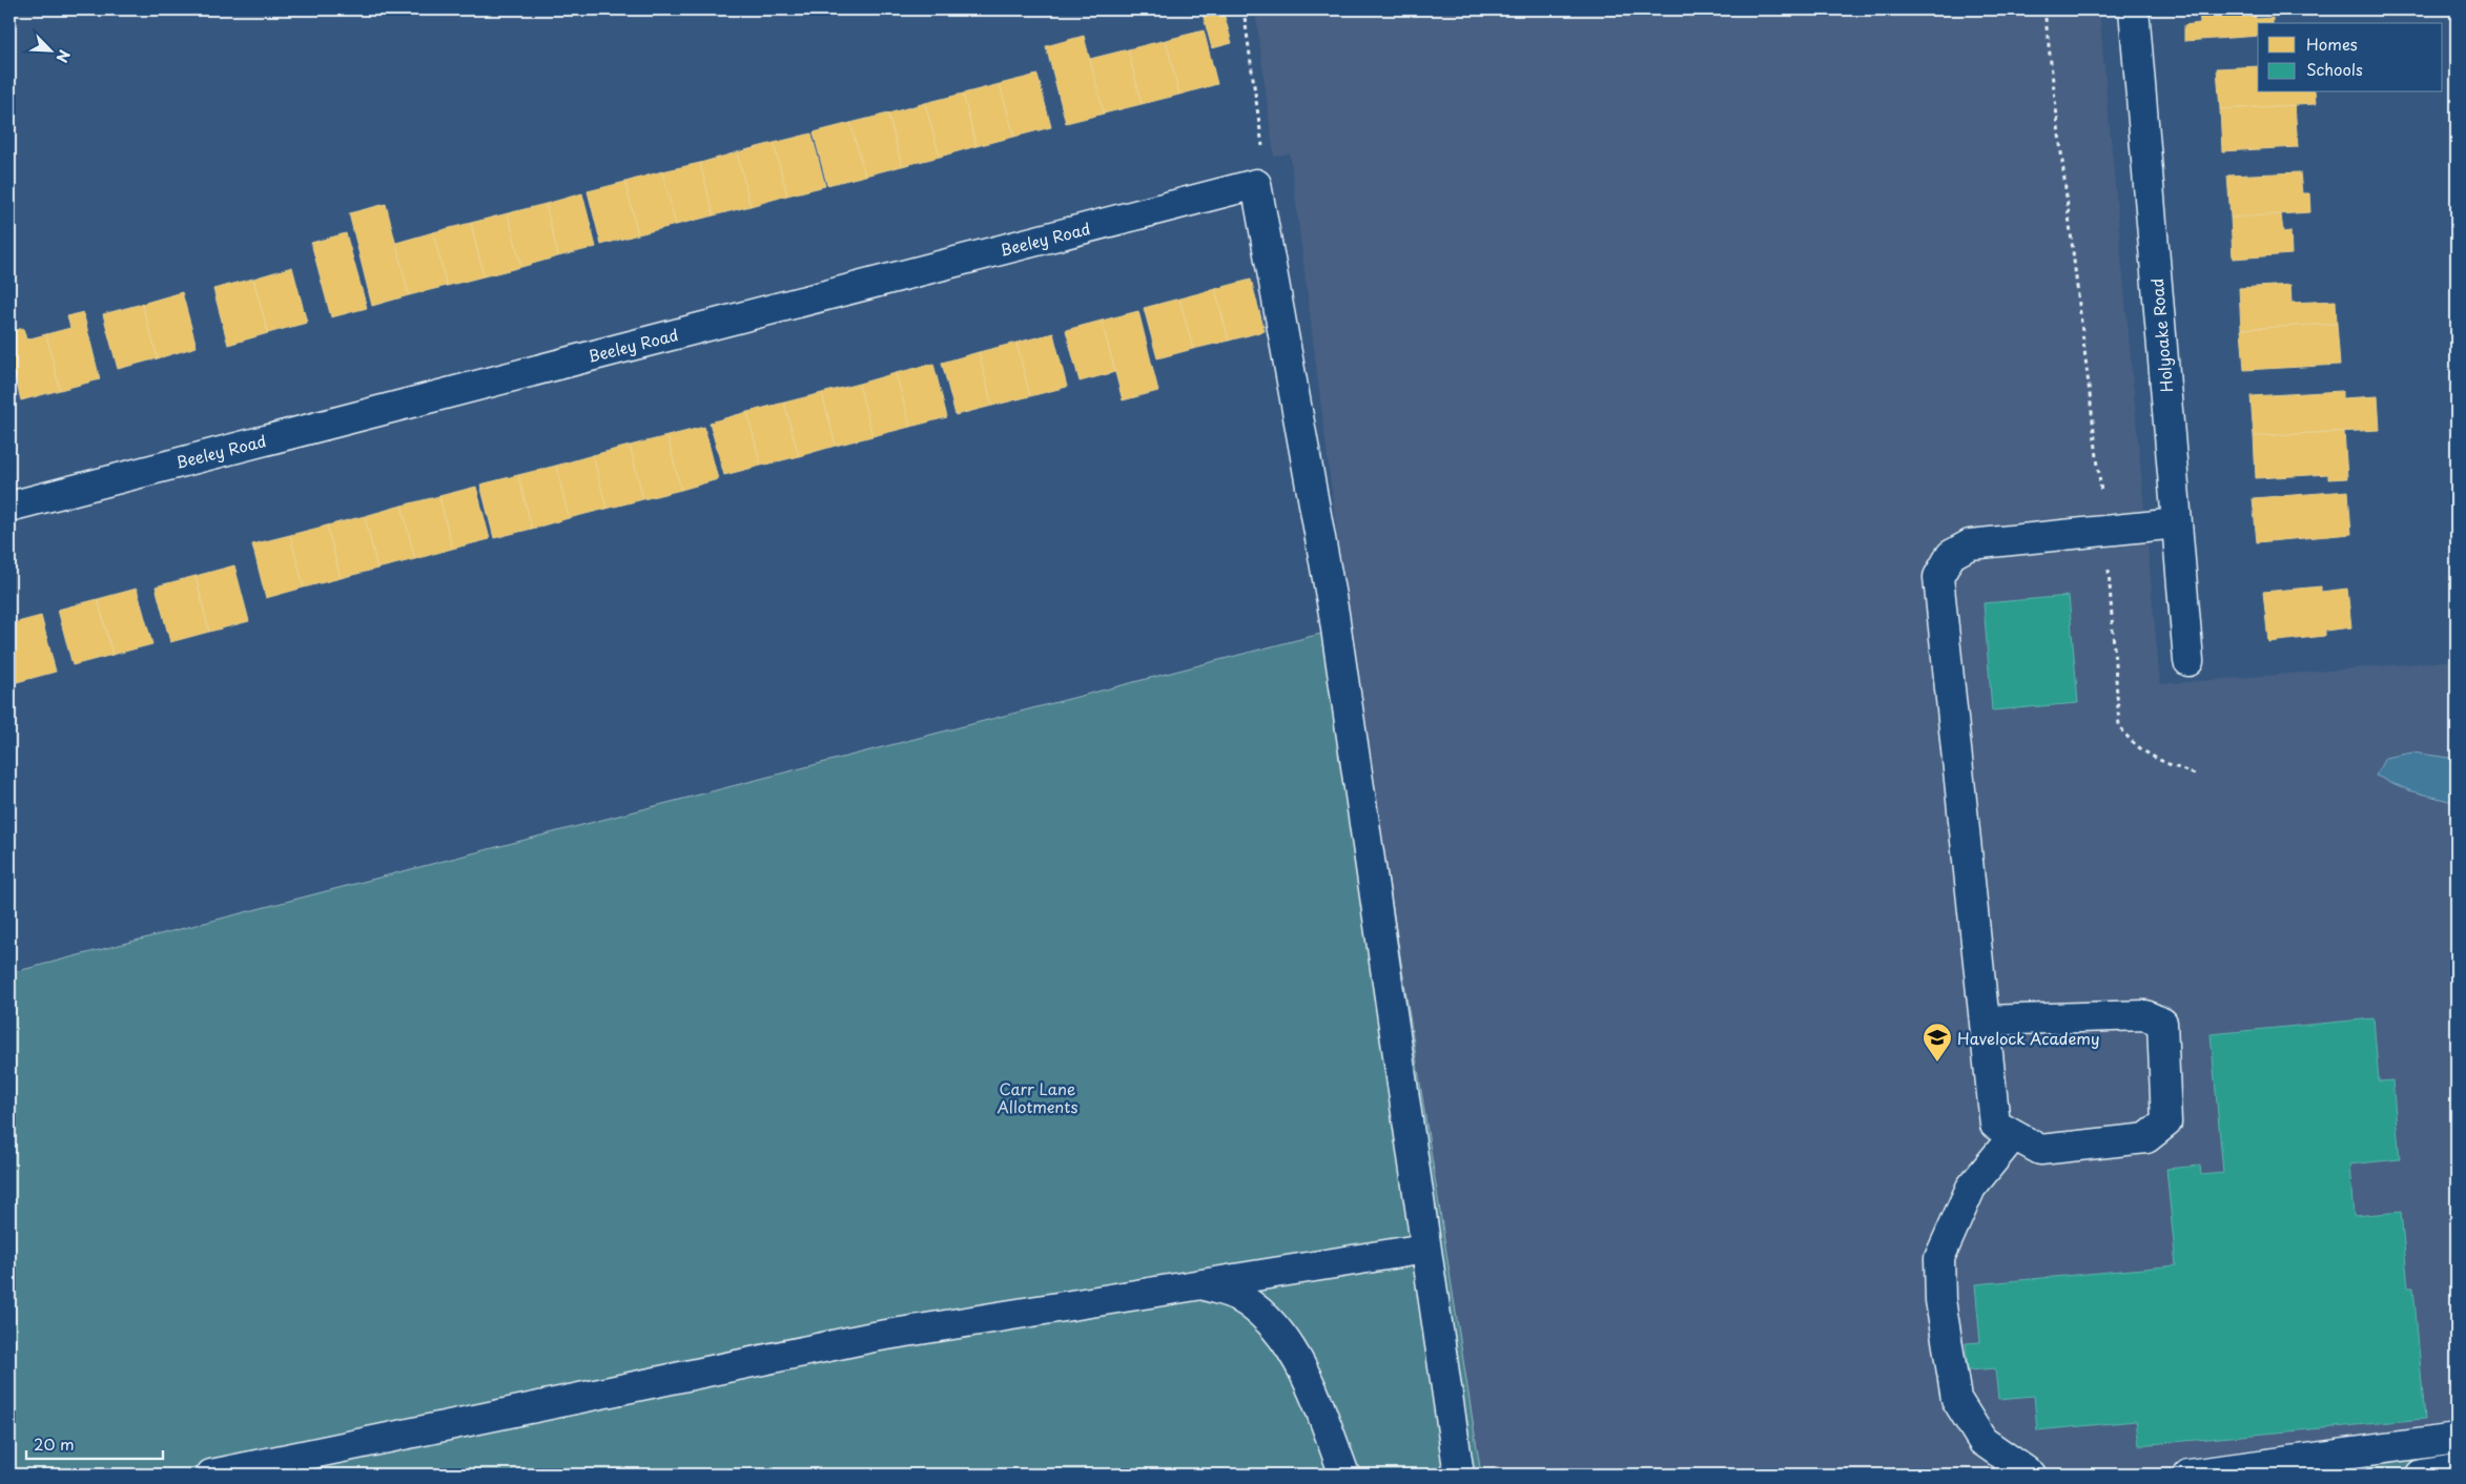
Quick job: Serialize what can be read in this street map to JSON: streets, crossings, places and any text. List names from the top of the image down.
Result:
{
  "streets": {
    "street": ["Beeley Road", "Holyoake Road"]
  },
  "parks": ["Carr Lane Allotments"],
  "places": {
    "school or university": ["Havelock Academy"]
  },
  "legend": ["Homes", "Schools"],
  "scale_bar": "20 m",
  "north": "bottom right"
}
